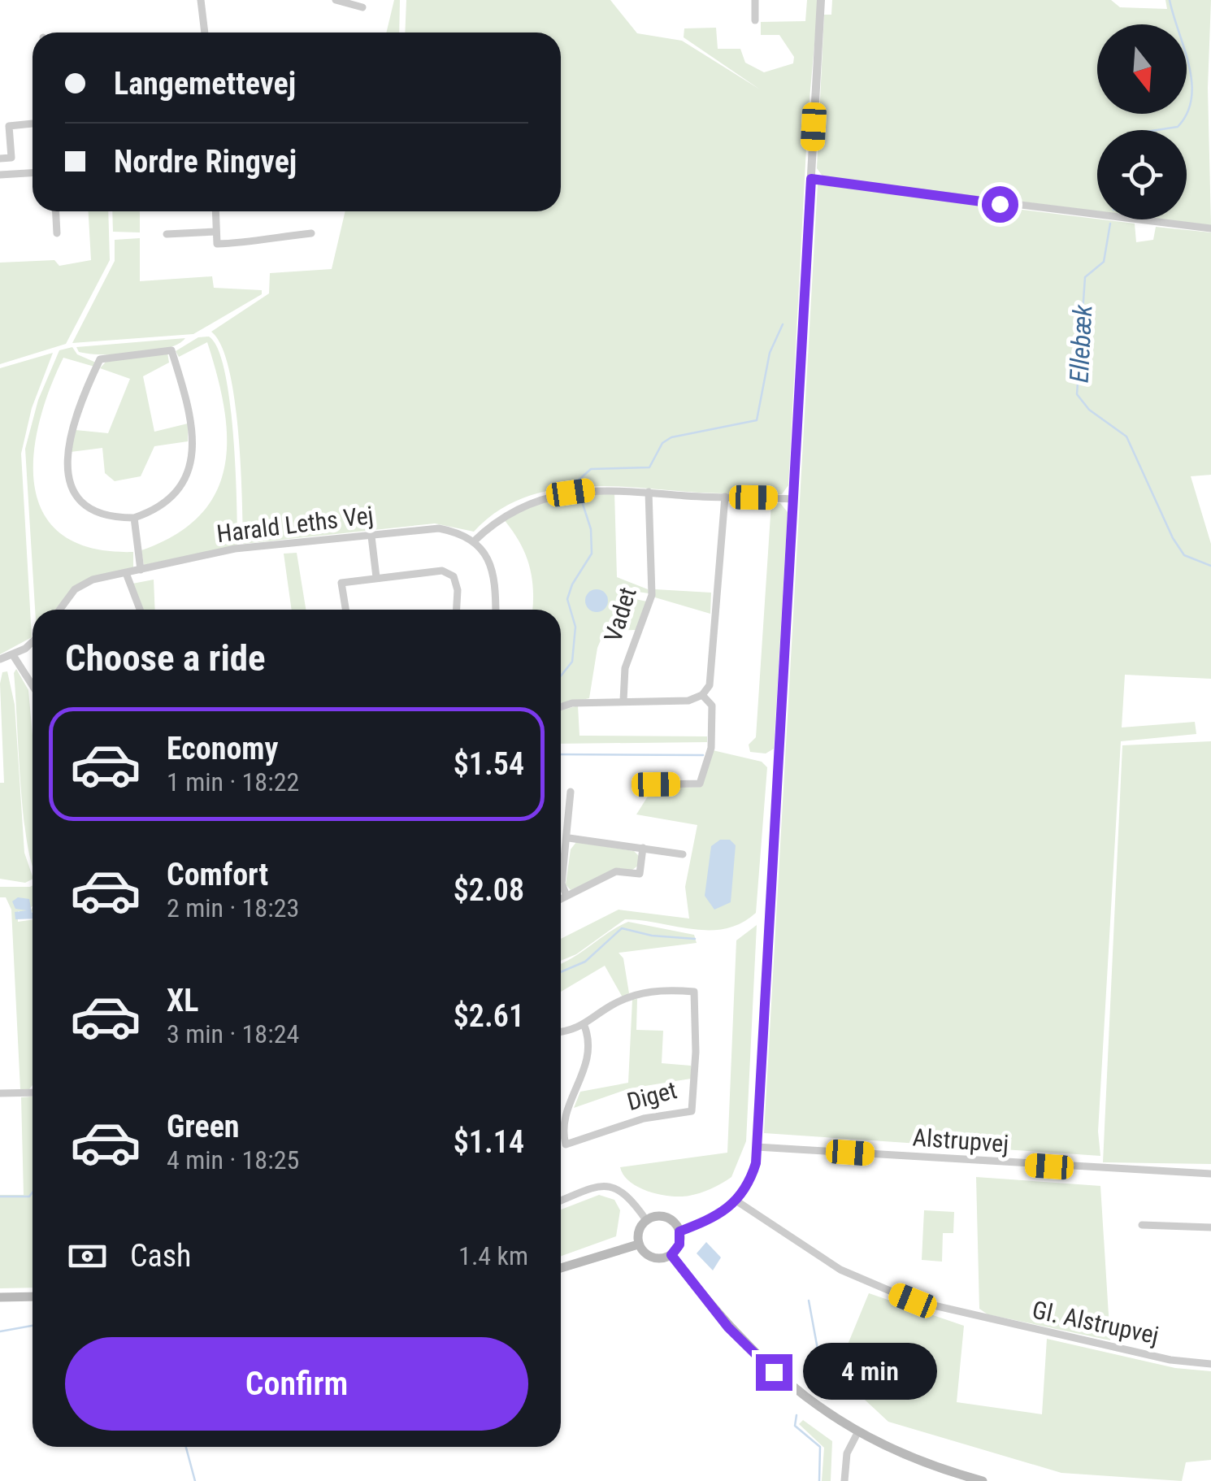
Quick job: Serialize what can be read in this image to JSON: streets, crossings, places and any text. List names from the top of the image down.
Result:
{
  "streets": {
    "street": [
      "Harald Leths Vej",
      "Vadet",
      "Diget",
      "Alstrupvej",
      "Gl. Alstrupvej"
    ]
  },
  "water": ["Ellebæk"],
  "north": "bottom",
  "page": {
    "banner": ["Langemettevej", "Nordre Ringvej"],
    "heading": "Choose a ride",
    "list": [
      {
        "name": "Economy",
        "note": "1 min · 18:22",
        "value": "$1.54"
      },
      {
        "name": "Comfort",
        "note": "2 min · 18:23",
        "value": "$2.08"
      },
      {
        "name": "XL",
        "note": "3 min · 18:24",
        "value": "$2.61"
      },
      {
        "name": "Green",
        "note": "4 min · 18:25",
        "value": "$1.14"
      }
    ],
    "pay": ["Cash", "1.4 km"],
    "buttons": "Confirm",
    "bubble": "4 min"
  }
}
